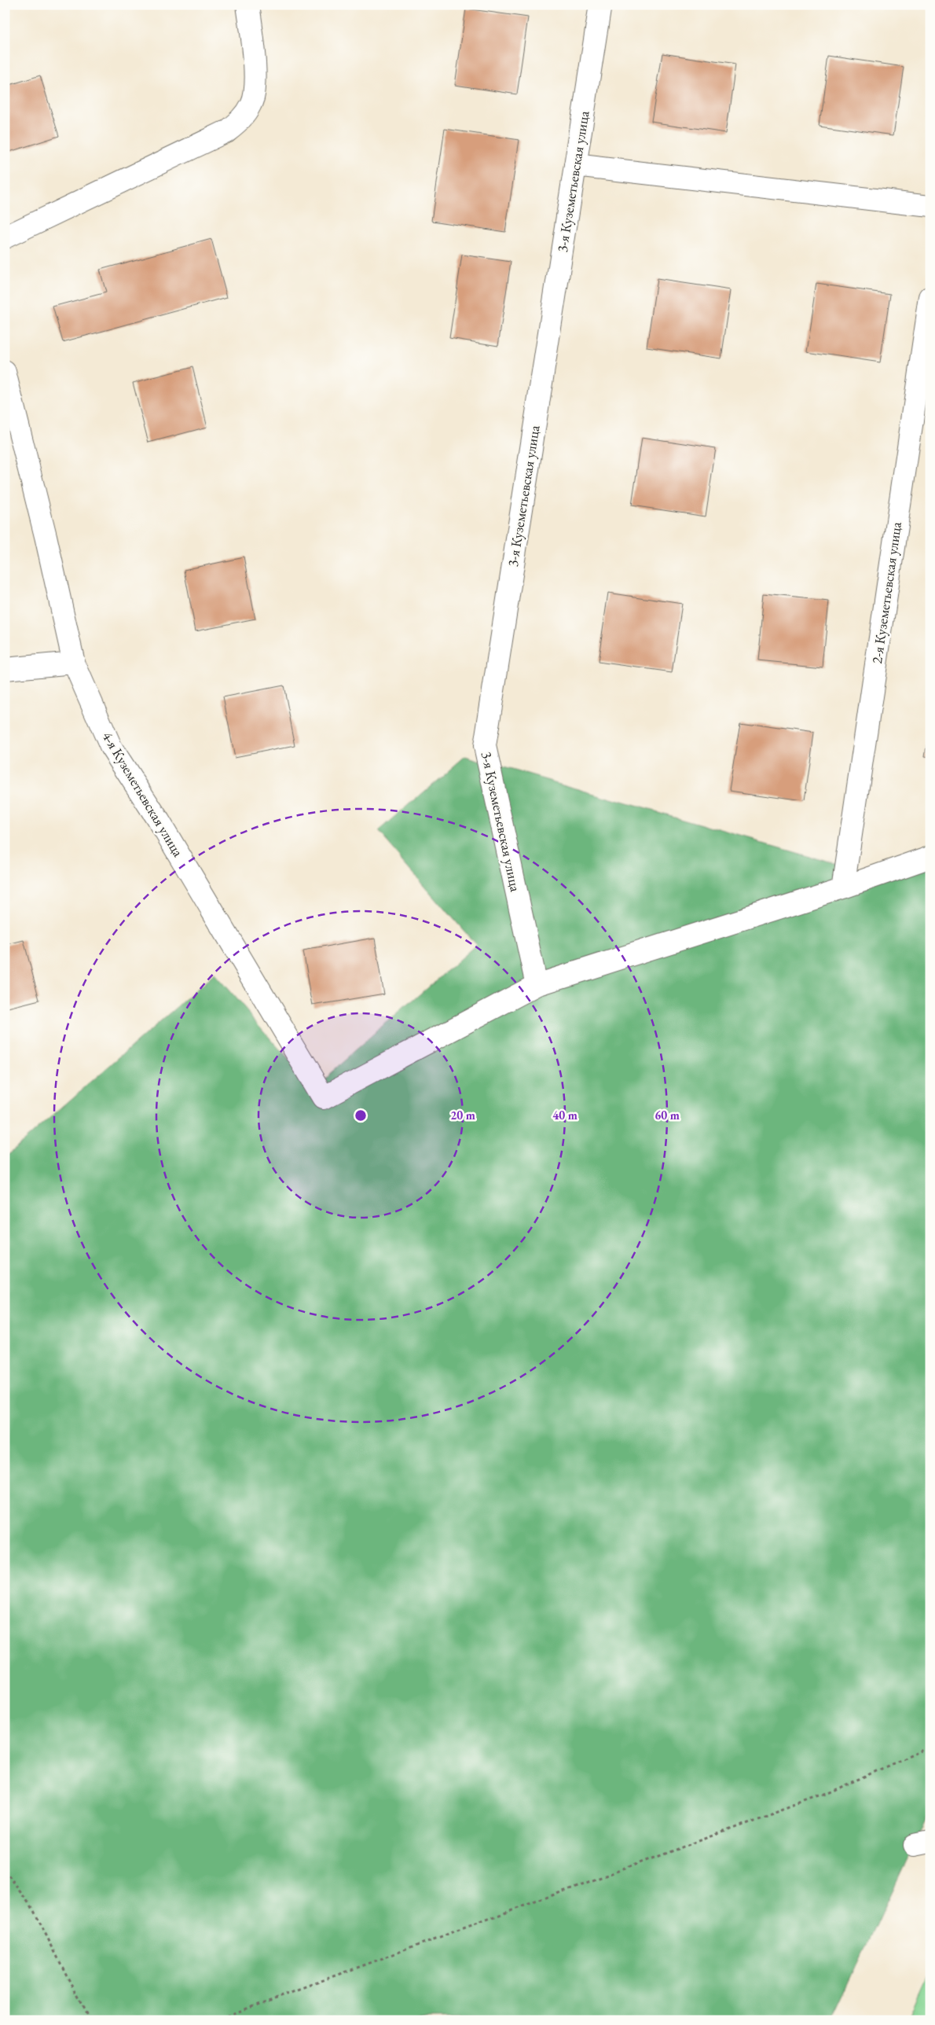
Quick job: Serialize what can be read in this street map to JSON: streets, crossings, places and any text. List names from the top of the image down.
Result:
{
  "streets": {
    "street": ["3-я Куземетьевская улица", "2-я Куземетьевская улица", "4-я Куземетьевская улица"]
  },
  "crossings": [
    ["3-я Куземетьевская улица", "4-я Куземетьевская улица"]
  ],
  "rings": ["20 m", "40 m", "60 m"]
}
